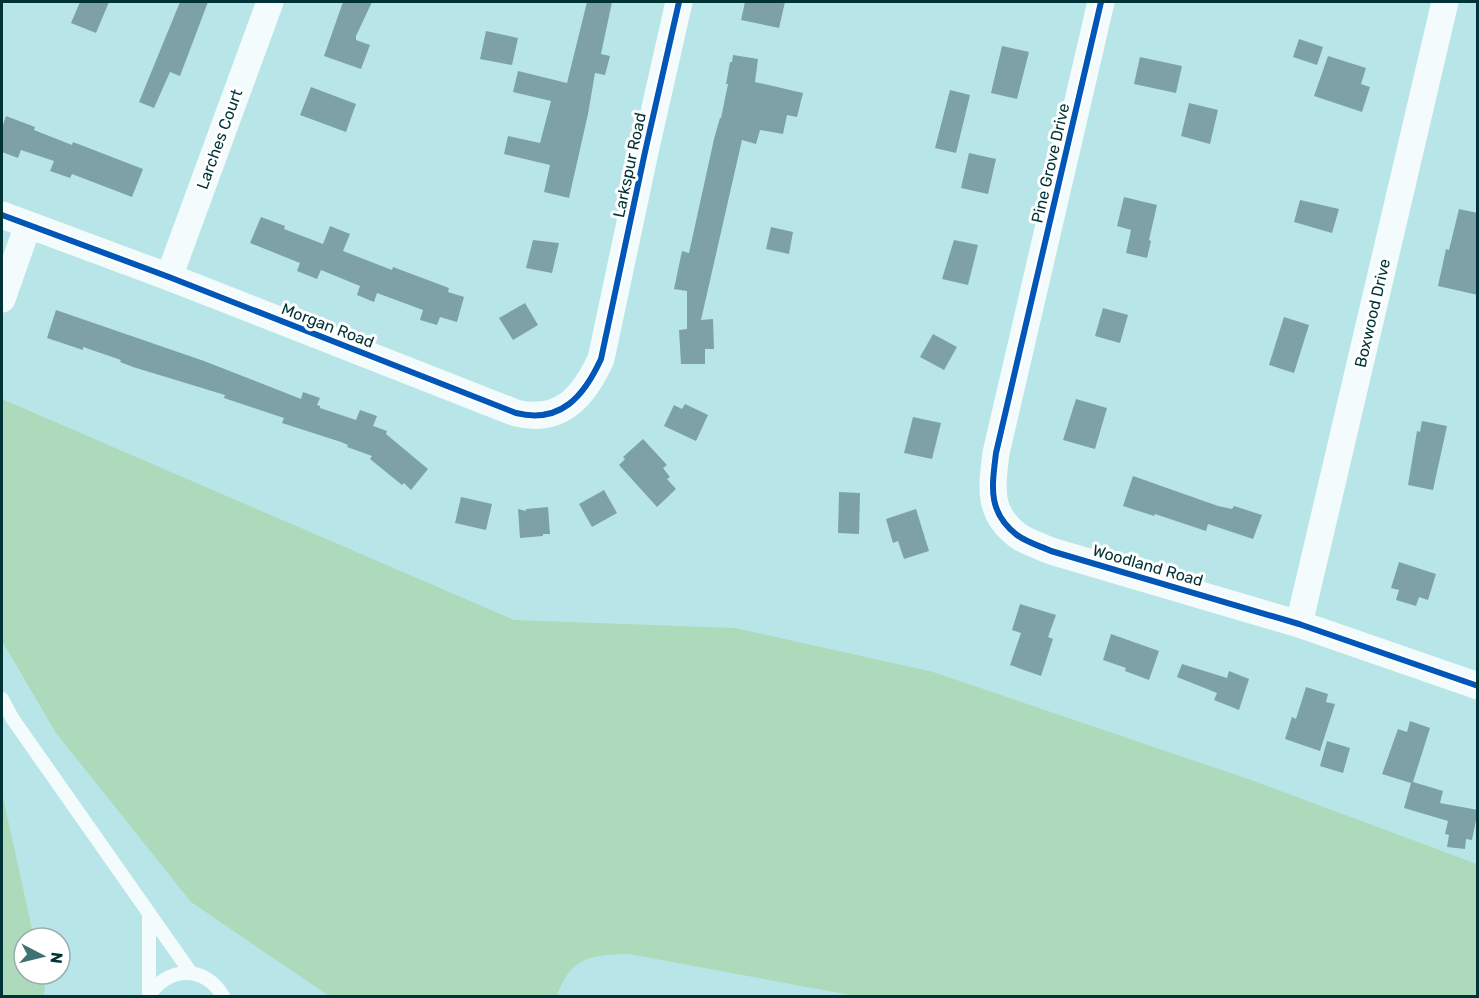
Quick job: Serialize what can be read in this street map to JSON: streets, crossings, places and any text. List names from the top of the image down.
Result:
{
  "streets": {
    "street": [
      "Larches Court",
      "Pine Grove Drive",
      "Larkspur Road",
      "Boxwood Drive",
      "Morgan Road",
      "Woodland Road"
    ]
  },
  "crossings": [
    ["Larches Court", "Morgan Road"],
    ["Pine Grove Drive", "Woodland Road"],
    ["Larkspur Road", "Morgan Road"],
    ["Boxwood Drive", "Woodland Road"]
  ],
  "north": "right"
}
